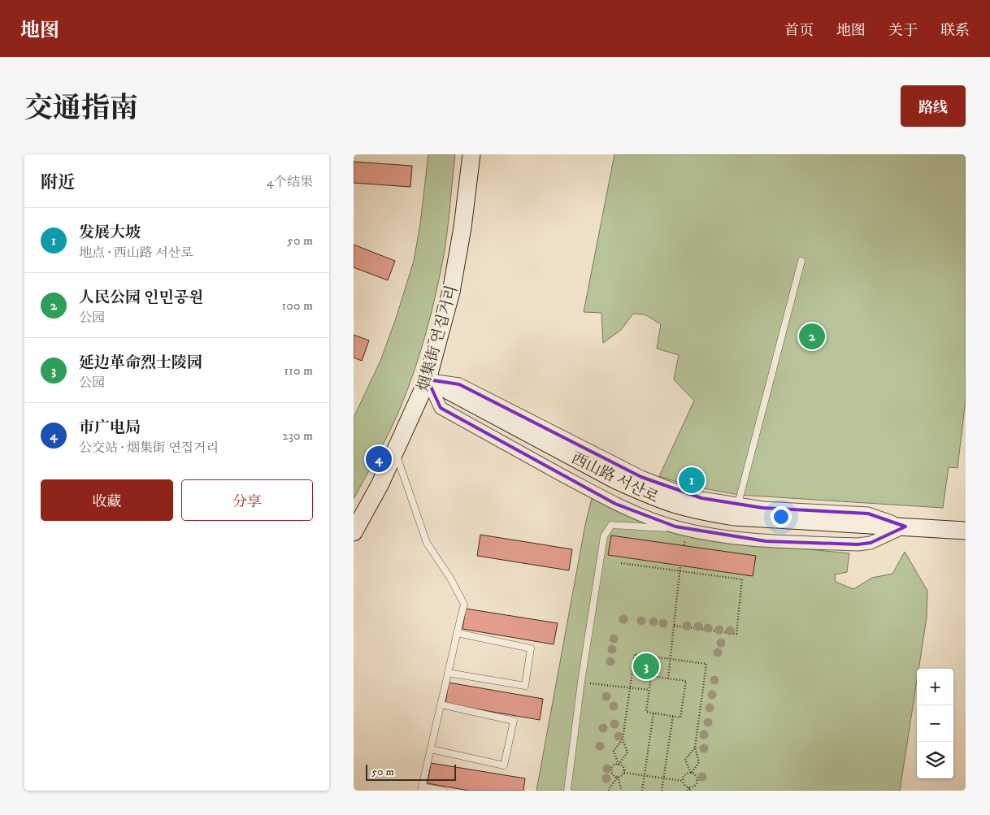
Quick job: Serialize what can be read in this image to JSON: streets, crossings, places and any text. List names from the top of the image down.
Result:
{
  "streets": {
    "street": ["烟集街 연집거리", "西山路 서산로"]
  },
  "crossings": [
    ["烟集街 연집거리", "西山路 서산로"]
  ],
  "scale_bar": "50 m",
  "page": {
    "header": "地图",
    "nav": [
      "首页",
      "地图",
      "关于",
      "联系"
    ],
    "title": "交通指南",
    "buttons": [
      "路线",
      ["收藏", "分享"]
    ],
    "heading": ["附近", "4个结果"],
    "list": [
      {
        "mark": "1",
        "name": "发展大坡",
        "note": "地点 · 西山路 서산로",
        "value": "50 m"
      },
      {
        "mark": "2",
        "name": "人民公园 인민공원",
        "note": "公园",
        "value": "100 m"
      },
      {
        "mark": "3",
        "name": "延边革命烈士陵园",
        "note": "公园",
        "value": "110 m"
      },
      {
        "mark": "4",
        "name": "市广电局",
        "note": "公交站 · 烟集街 연집거리",
        "value": "230 m"
      }
    ],
    "pins": [
      "2",
      "4",
      "1",
      "3"
    ],
    "map_buttons": ["+", "−"],
    "scale": "50 m"
  }
}
